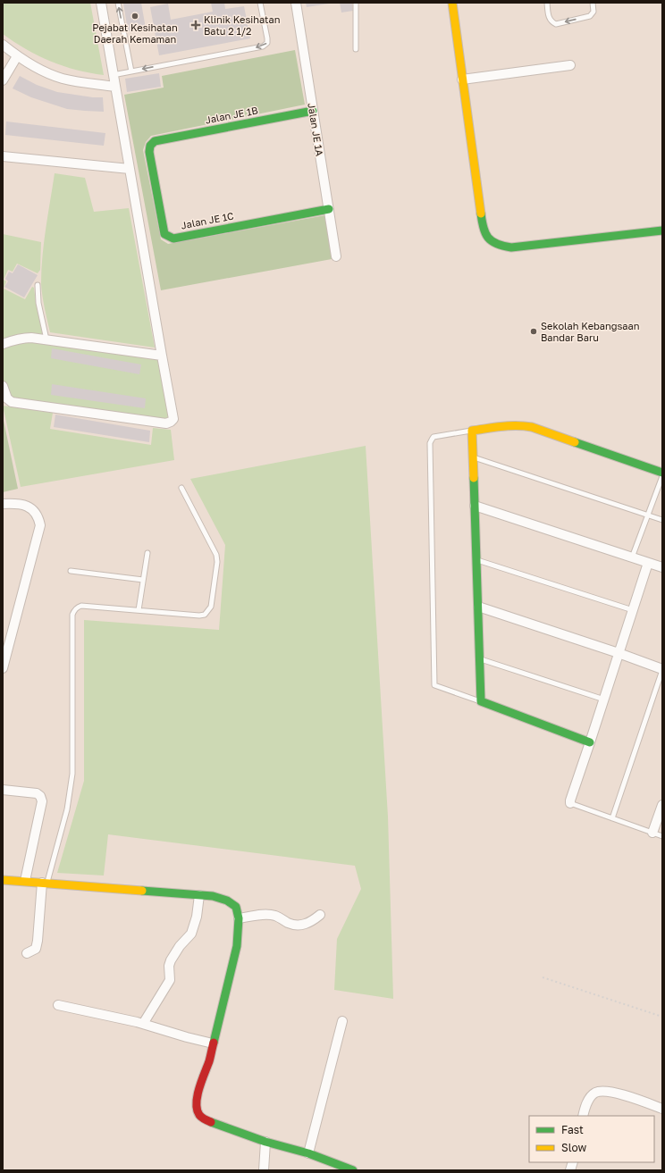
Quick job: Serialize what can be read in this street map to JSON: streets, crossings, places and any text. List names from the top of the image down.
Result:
{
  "streets": {
    "street": ["Jalan JE 1B", "Jalan JE 1A", "Jalan JE 1C"]
  },
  "crossings": [
    ["Jalan JE 1B", "Jalan JE 1A"],
    ["Jalan JE 1B", "Jalan JE 1C"],
    ["Jalan JE 1A", "Jalan JE 1C"]
  ],
  "places": {
    "other": ["Pejabat Kesihatan Daerah Kemaman", "Sekolah Kebangsaan Bandar Baru"],
    "health": ["Klinik Kesihatan Batu 2 1/2"]
  },
  "legend": ["Fast", "Slow"]
}
